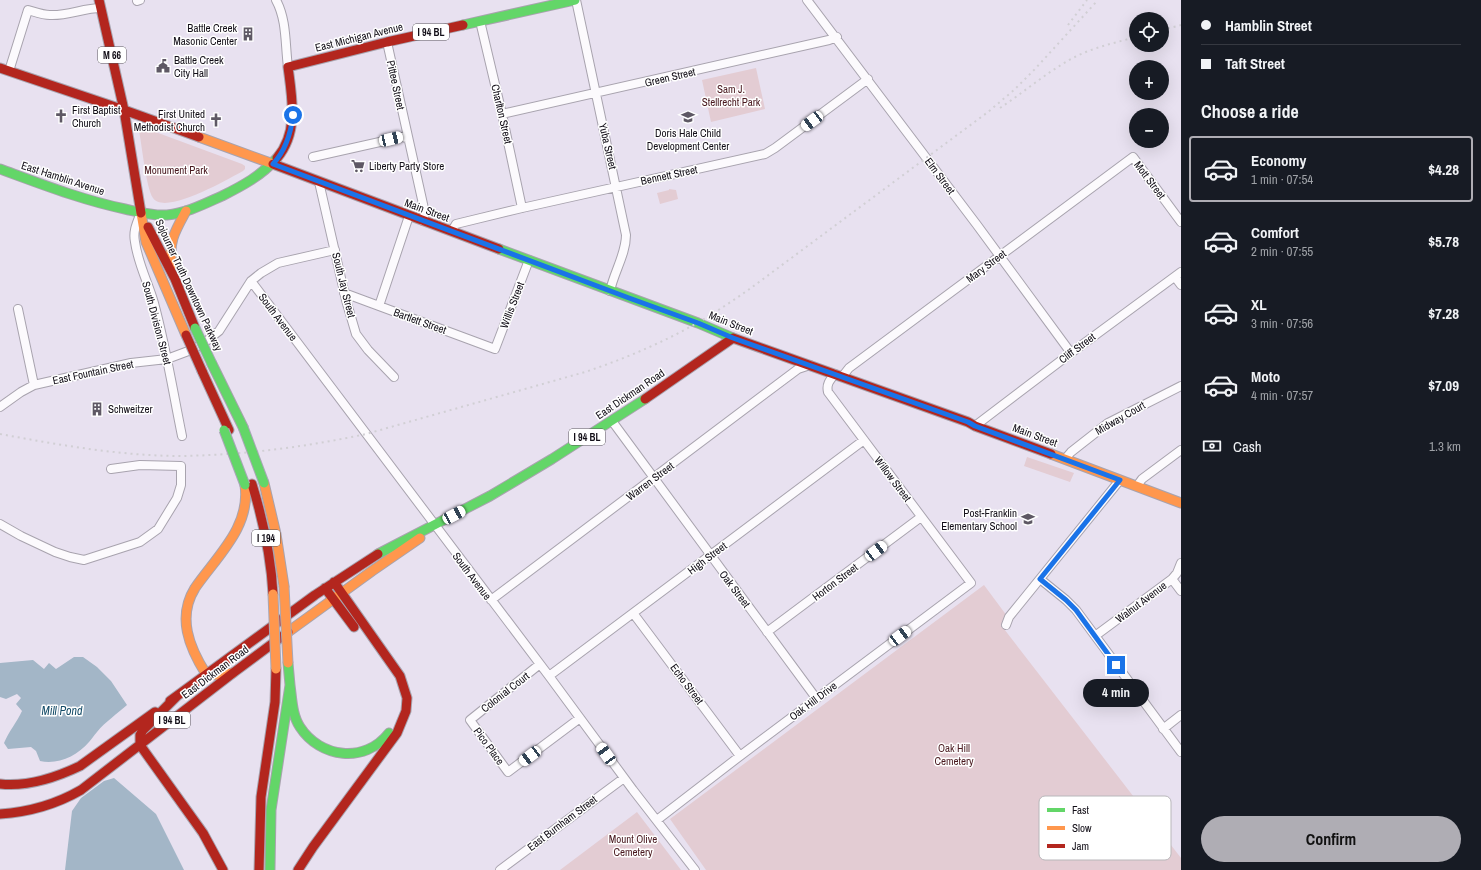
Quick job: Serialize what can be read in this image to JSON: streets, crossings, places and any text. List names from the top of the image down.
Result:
{
  "streets": {
    "main road": [
      "I 94 BL",
      "East Michigan Avenue",
      "M 66",
      "East Hamblin Avenue",
      "Main Street",
      "Sojourner Truth Downtown Parkway",
      "East Dickman Road",
      "I 194"
    ],
    "street": [
      "Green Street",
      "Pittee Street",
      "Charlton Street",
      "Yuba Street",
      "Bennett Street",
      "Elm Street",
      "Mott Street",
      "Mary Street",
      "South Jay Street",
      "Willis Street",
      "South Avenue",
      "Bartlett Street",
      "South Division Street",
      "Cliff Street",
      "East Fountain Street",
      "Midway Court",
      "Willow Street",
      "Warren Street",
      "High Street",
      "Horton Street",
      "Oak Street",
      "Walnut Avenue",
      "Echo Street",
      "Colonial Court",
      "Oak Hill Drive",
      "Pico Place",
      "East Burnham Street"
    ]
  },
  "crossings": [
    ["East Michigan Avenue", "Pittee Street"],
    ["East Michigan Avenue", "Charlton Street"],
    ["East Michigan Avenue", "Yuba Street"],
    ["East Michigan Avenue", "East Hamblin Avenue"],
    ["M 66", "East Hamblin Avenue"],
    ["M 66", "Sojourner Truth Downtown Parkway"],
    ["M 66", "South Division Street"],
    ["Green Street", "Charlton Street"],
    ["Green Street", "Yuba Street"],
    ["Green Street", "Elm Street"],
    ["Pittee Street", "Main Street"],
    ["Charlton Street", "Bennett Street"],
    ["Yuba Street", "Bennett Street"],
    ["Yuba Street", "Main Street"],
    ["Bennett Street", "Elm Street"],
    ["Bennett Street", "Main Street"],
    ["Elm Street", "Mary Street"],
    ["Elm Street", "Cliff Street"],
    ["East Hamblin Avenue", "Main Street"],
    ["East Hamblin Avenue", "Sojourner Truth Downtown Parkway"],
    ["East Hamblin Avenue", "South Division Street"],
    ["Mott Street", "Mary Street"],
    ["Main Street", "Mary Street"],
    ["Main Street", "South Jay Street"],
    ["Main Street", "Willis Street"],
    ["Main Street", "Cliff Street"],
    ["Main Street", "East Dickman Road"],
    ["Main Street", "Midway Court"],
    ["Main Street", "Willow Street"],
    ["Main Street", "Warren Street"],
    ["Mary Street", "Willow Street"],
    ["Sojourner Truth Downtown Parkway", "South Division Street"],
    ["South Jay Street", "Bartlett Street"],
    ["Willis Street", "Bartlett Street"],
    ["South Avenue", "East Fountain Street"],
    ["South Avenue", "East Dickman Road"],
    ["South Avenue", "Warren Street"],
    ["South Avenue", "High Street"],
    ["South Avenue", "Colonial Court"],
    ["South Avenue", "Oak Hill Drive"],
    ["South Avenue", "Pico Place"],
    ["South Avenue", "East Burnham Street"],
    ["South Division Street", "East Fountain Street"],
    ["East Dickman Road", "Oak Street"],
    ["Willow Street", "High Street"],
    ["Willow Street", "Horton Street"],
    ["Willow Street", "Oak Hill Drive"],
    ["Warren Street", "Oak Street"],
    ["High Street", "Oak Street"],
    ["High Street", "Echo Street"],
    ["Horton Street", "Oak Street"],
    ["Oak Street", "Oak Hill Drive"],
    ["Echo Street", "Oak Hill Drive"],
    ["Colonial Court", "Pico Place"]
  ],
  "water": ["Mill Pond"],
  "parks": [
    "Sam J. Stellrecht Park",
    "Monument Park",
    "Oak Hill Cemetery",
    "Mount Olive Cemetery"
  ],
  "places": {
    "building": ["Battle Creek Masonic Center", "Schweitzer"],
    "public building": ["Battle Creek City Hall"],
    "church": ["First Baptist Church", "First United Methodist Church"],
    "school or university": ["Doris Hale Child Development Center", "Post-Franklin Elementary School"],
    "supermarket": ["Liberty Party Store"]
  },
  "legend": ["Fast", "Slow", "Jam"],
  "page": {
    "banner": ["Hamblin Street", "Taft Street"],
    "map_buttons": ["+", "−"],
    "heading": "Choose a ride",
    "list": [
      {
        "name": "Economy",
        "note": "1 min · 07:54",
        "value": "$4.28"
      },
      {
        "name": "Comfort",
        "note": "2 min · 07:55",
        "value": "$5.78"
      },
      {
        "name": "XL",
        "note": "3 min · 07:56",
        "value": "$7.28"
      },
      {
        "name": "Moto",
        "note": "4 min · 07:57",
        "value": "$7.09"
      }
    ],
    "pay": ["Cash", "1.3 km"],
    "bubble": "4 min",
    "buttons": "Confirm"
  }
}
